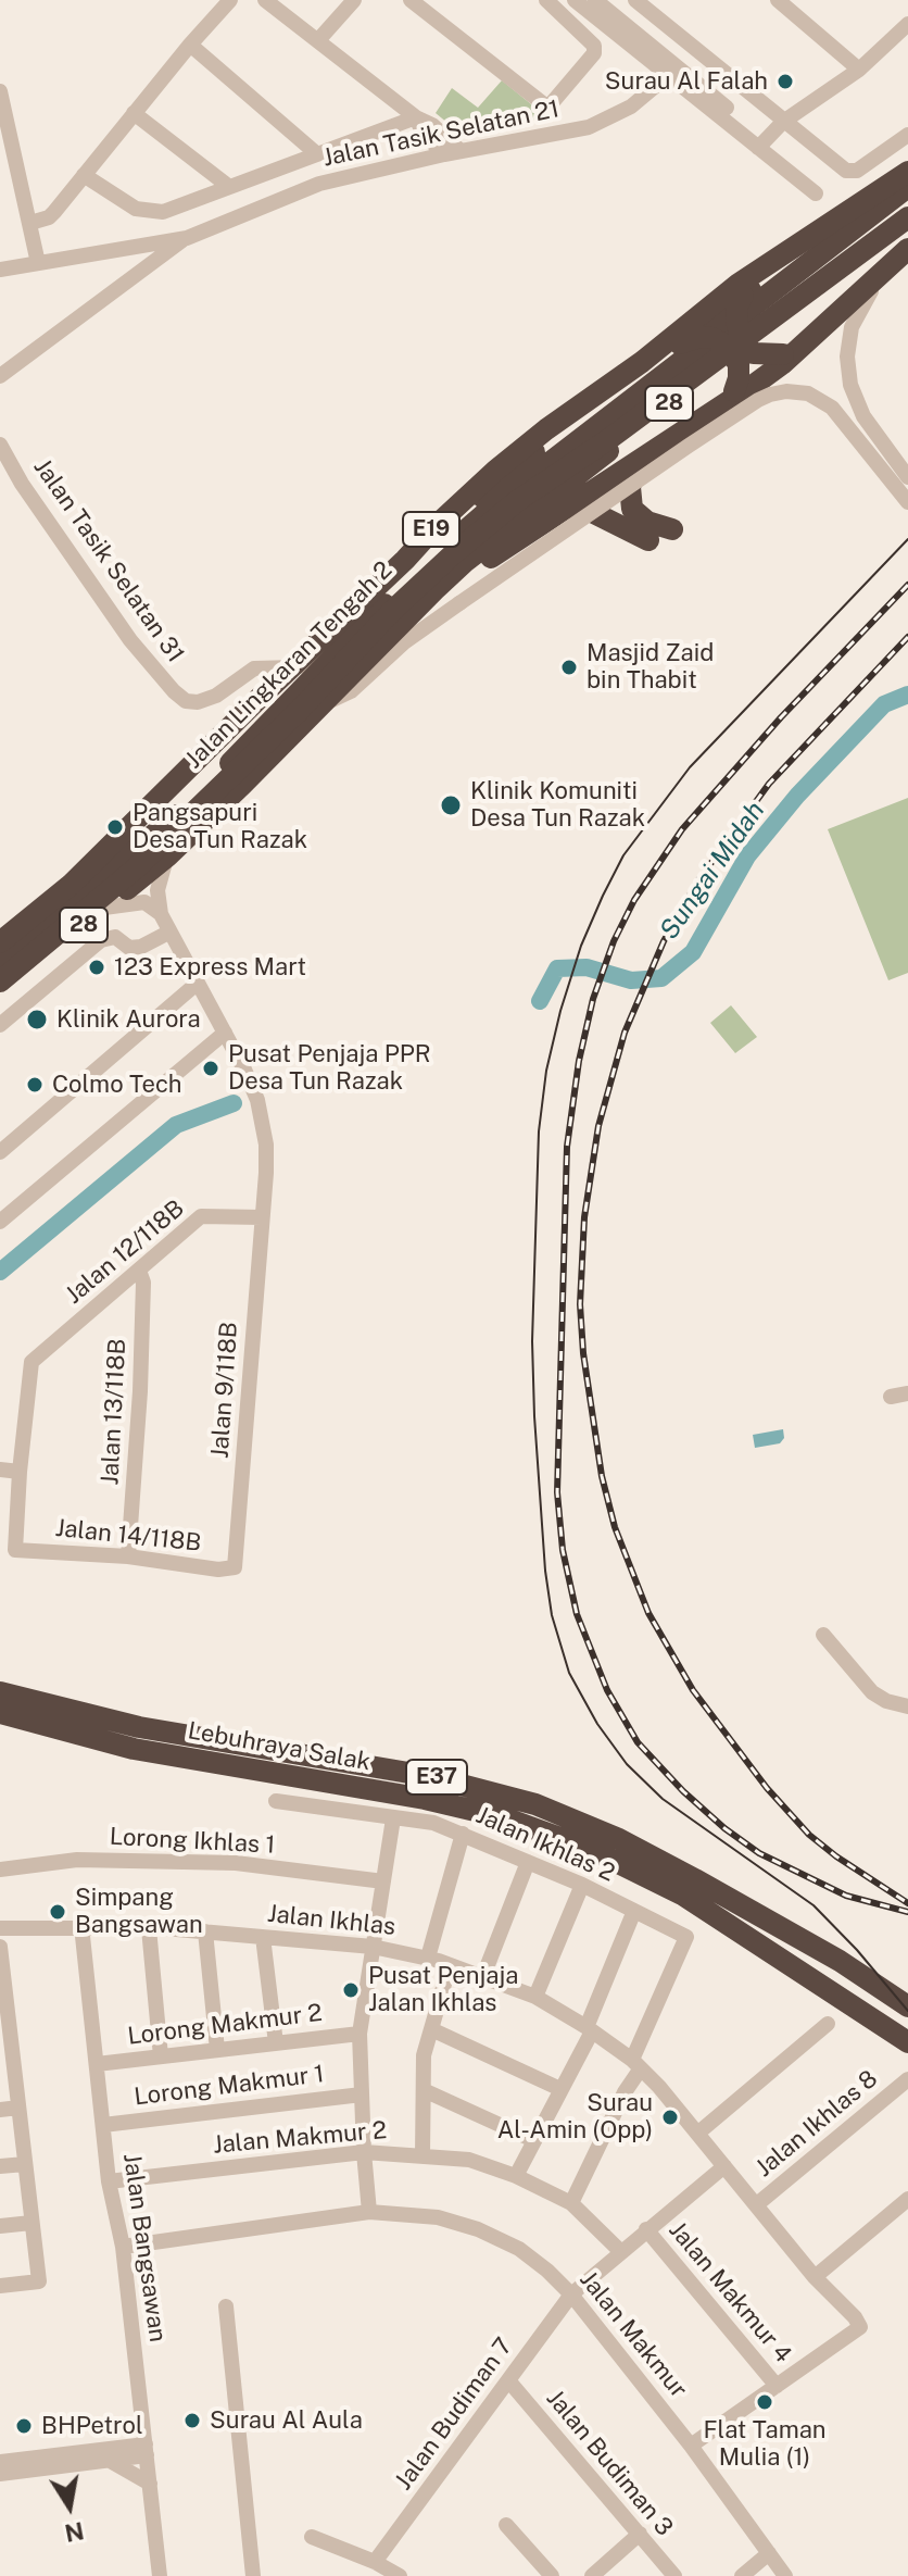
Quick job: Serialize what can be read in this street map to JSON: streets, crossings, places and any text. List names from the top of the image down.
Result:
{
  "streets": {
    "highway": [
      "28",
      "E19",
      "Jalan Lingkaran Tengah 2",
      "Lebuhraya Salak",
      "E37"
    ],
    "street": [
      "Jalan Tasik Selatan 21",
      "Jalan Tasik Selatan 31",
      "Jalan 12/118B",
      "Jalan 9/118B",
      "Jalan 13/118B",
      "Jalan 14/118B",
      "Lorong Ikhlas 1",
      "Jalan Ikhlas 2",
      "Jalan Ikhlas",
      "Lorong Makmur 2",
      "Lorong Makmur 1",
      "Jalan Ikhlas 8",
      "Jalan Makmur 2",
      "Jalan Bangsawan",
      "Jalan Makmur 4",
      "Jalan Makmur",
      "Jalan Budiman 7",
      "Jalan Budiman 3"
    ]
  },
  "crossings": [
    ["E19", "Jalan Lingkaran Tengah 2"],
    ["Jalan Tasik Selatan 31", "Jalan Lingkaran Tengah 2"],
    ["Jalan 12/118B", "Jalan 9/118B"],
    ["Jalan 12/118B", "Jalan 13/118B"],
    ["Jalan 12/118B", "Jalan 14/118B"],
    ["Jalan 9/118B", "Jalan 14/118B"],
    ["Jalan 13/118B", "Jalan 14/118B"],
    ["Jalan Ikhlas 2", "Jalan Ikhlas"],
    ["Jalan Ikhlas", "Jalan Ikhlas 8"],
    ["Jalan Ikhlas", "Jalan Bangsawan"],
    ["Jalan Ikhlas", "Jalan Makmur 4"],
    ["Jalan Ikhlas", "Jalan Budiman 7"],
    ["Lorong Makmur 2", "Jalan Bangsawan"],
    ["Lorong Makmur 1", "Jalan Bangsawan"],
    ["Jalan Makmur 2", "Jalan Bangsawan"],
    ["Jalan Makmur 2", "Jalan Budiman 7"],
    ["Jalan Bangsawan", "Jalan Makmur"],
    ["Jalan Makmur 4", "Jalan Budiman 7"],
    ["Jalan Makmur", "Jalan Budiman 7"],
    ["Jalan Budiman 7", "Jalan Budiman 3"]
  ],
  "water": ["Sungai Midah"],
  "places": [
    "Surau Al Falah",
    "Masjid Zaid bin Thabit",
    "Klinik Komuniti Desa Tun Razak",
    "Pangsapuri Desa Tun Razak",
    "123 Express Mart",
    "Klinik Aurora",
    "Pusat Penjaja PPR Desa Tun Razak",
    "Colmo Tech",
    "Simpang Bangsawan",
    "Pusat Penjaja Jalan Ikhlas",
    "Surau Al-Amin (Opp)",
    "Flat Taman Mulia (1)",
    "Surau Al Aula",
    "BHPetrol"
  ],
  "north": "bottom"
}
